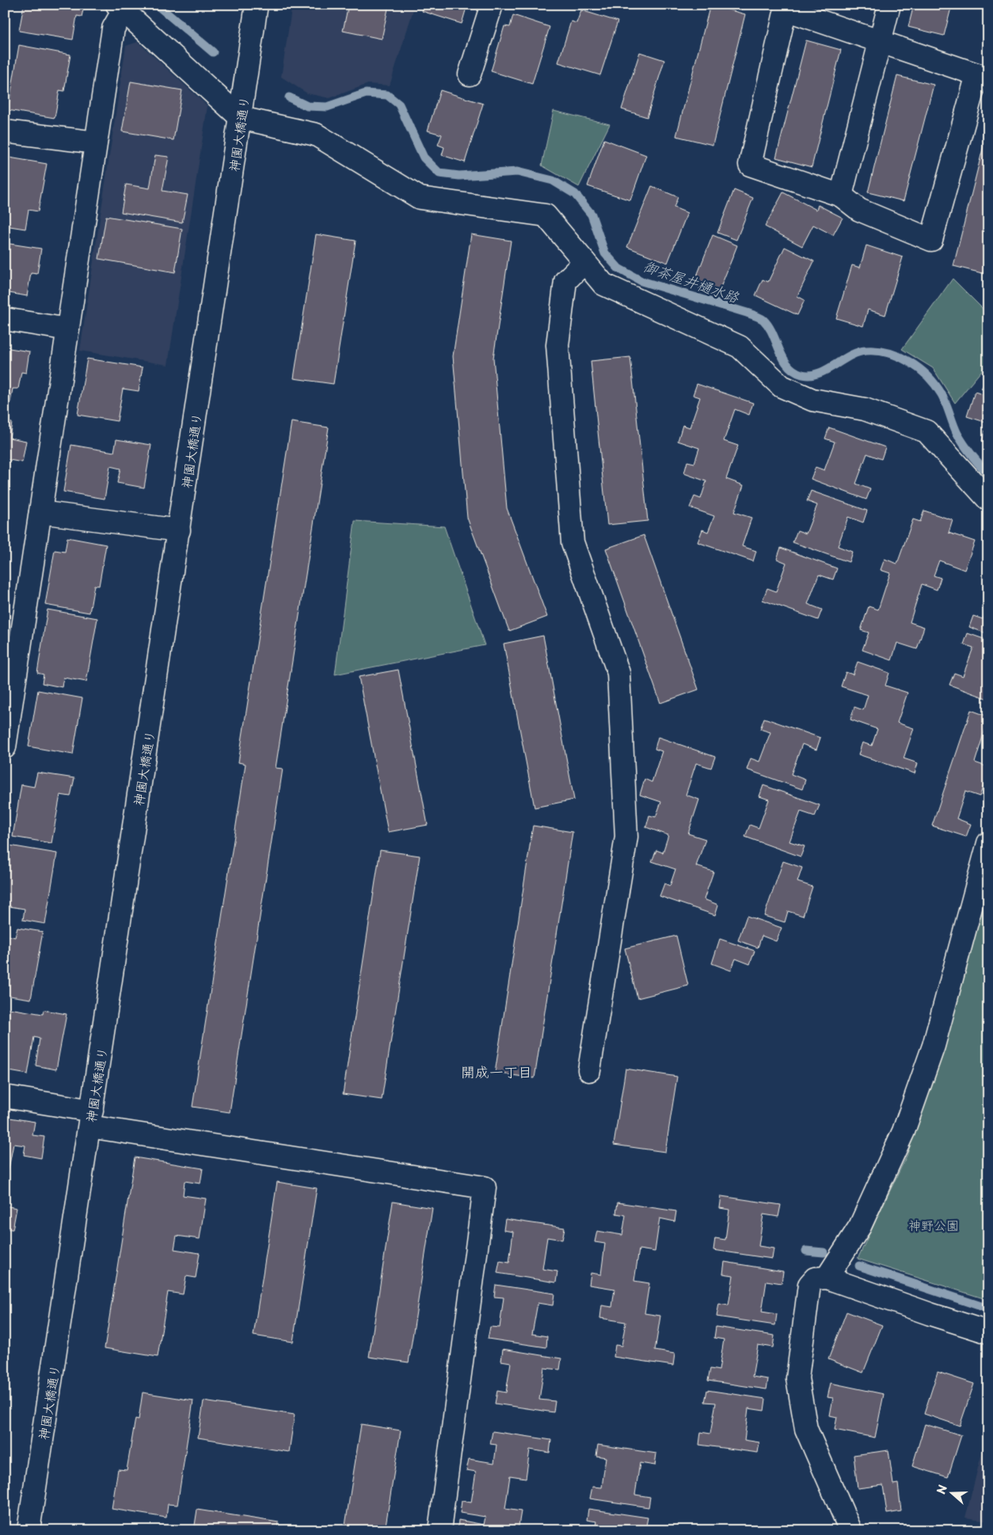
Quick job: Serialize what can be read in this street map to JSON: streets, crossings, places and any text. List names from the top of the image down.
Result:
{
  "streets": {
    "street": ["神園大橋通り"]
  },
  "districts": ["開成一丁目"],
  "water": ["御茶屋井樋水路"],
  "parks": ["神野公園"],
  "north": "left"
}
